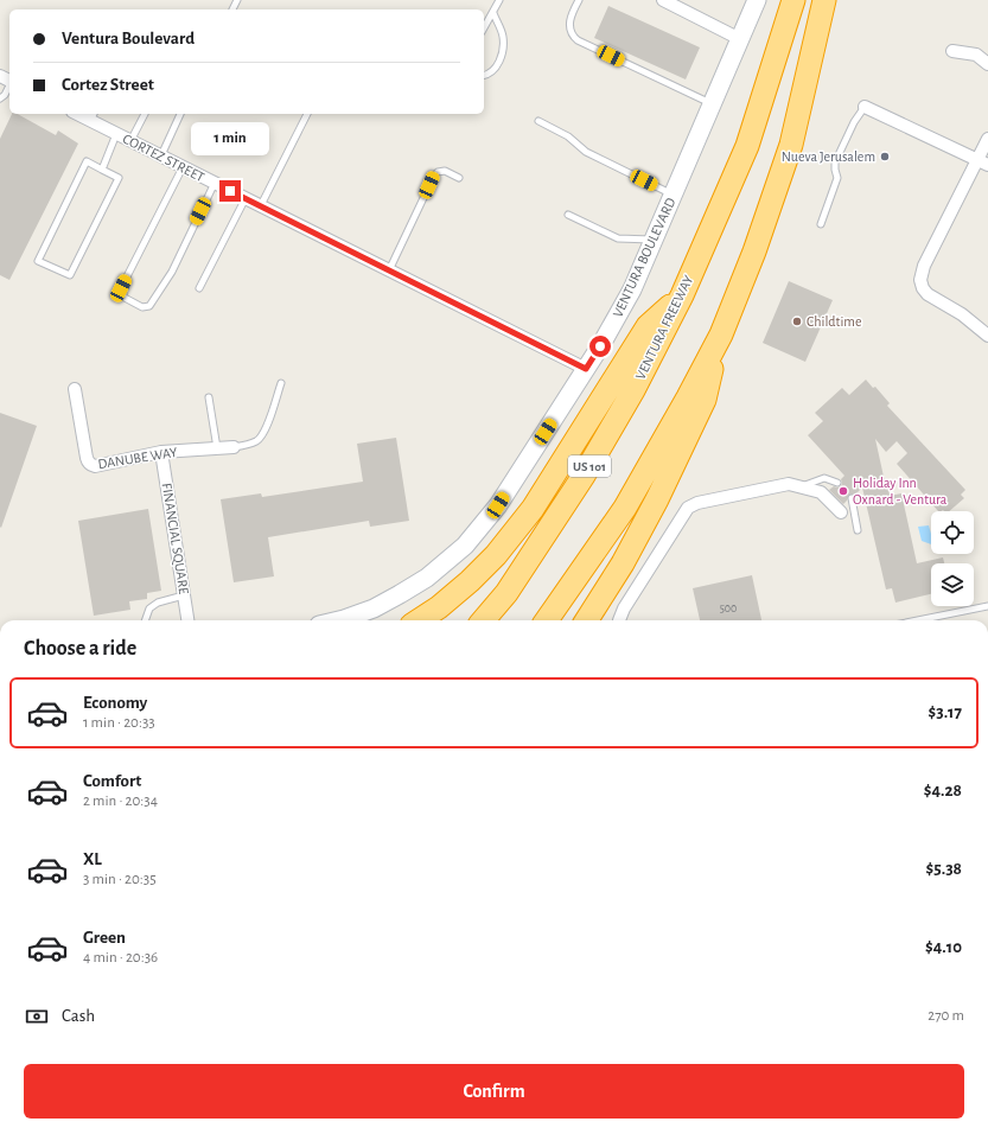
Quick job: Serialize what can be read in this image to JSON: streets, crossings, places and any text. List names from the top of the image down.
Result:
{
  "streets": {
    "highway": ["VENTURA FREEWAY", "US 101"],
    "street": [
      "CORTEZ STREET",
      "VENTURA BOULEVARD",
      "DANUBE WAY",
      "FINANCIAL SQUARE"
    ]
  },
  "crossings": [
    ["CORTEZ STREET", "VENTURA BOULEVARD"],
    ["DANUBE WAY", "FINANCIAL SQUARE"]
  ],
  "places": ["Nueva Jerusalem", "Childtime", "Holiday Inn Oxnard - Ventura"],
  "house_numbers": ["500"],
  "page": {
    "banner": ["Ventura Boulevard", "Cortez Street"],
    "bubble": "1 min",
    "heading": "Choose a ride",
    "list": [
      {
        "name": "Economy",
        "note": "1 min · 20:33",
        "value": "$3.17"
      },
      {
        "name": "Comfort",
        "note": "2 min · 20:34",
        "value": "$4.28"
      },
      {
        "name": "XL",
        "note": "3 min · 20:35",
        "value": "$5.38"
      },
      {
        "name": "Green",
        "note": "4 min · 20:36",
        "value": "$4.10"
      }
    ],
    "pay": ["Cash", "270 m"],
    "buttons": "Confirm"
  }
}
